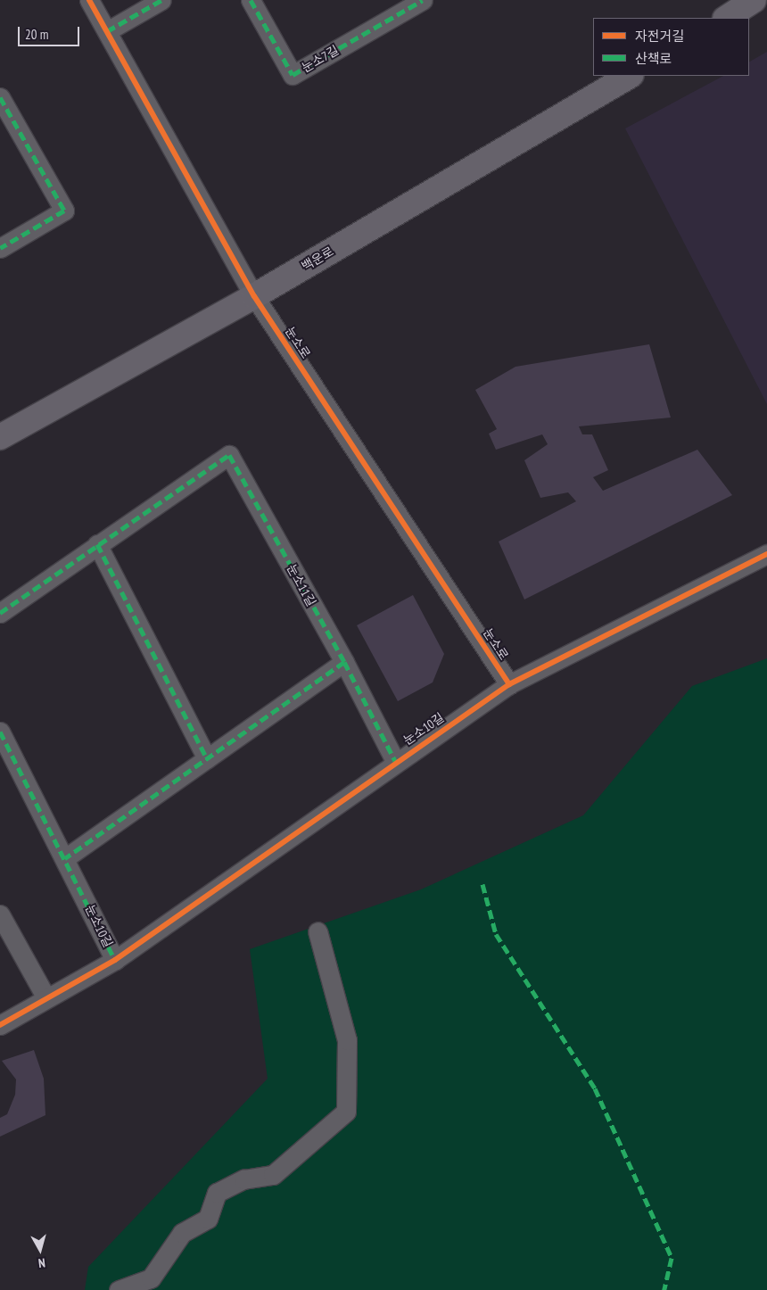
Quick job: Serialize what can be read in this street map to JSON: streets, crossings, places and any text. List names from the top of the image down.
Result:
{
  "streets": {
    "main road": ["백운로"],
    "street": [
      "눈소7길",
      "눈소로",
      "눈소11길",
      "눈소10길"
    ]
  },
  "crossings": [
    ["백운로", "눈소로"],
    ["눈소로", "눈소10길"]
  ],
  "legend": ["자전거길", "산책로"],
  "scale_bar": "20 m",
  "north": "bottom"
}
